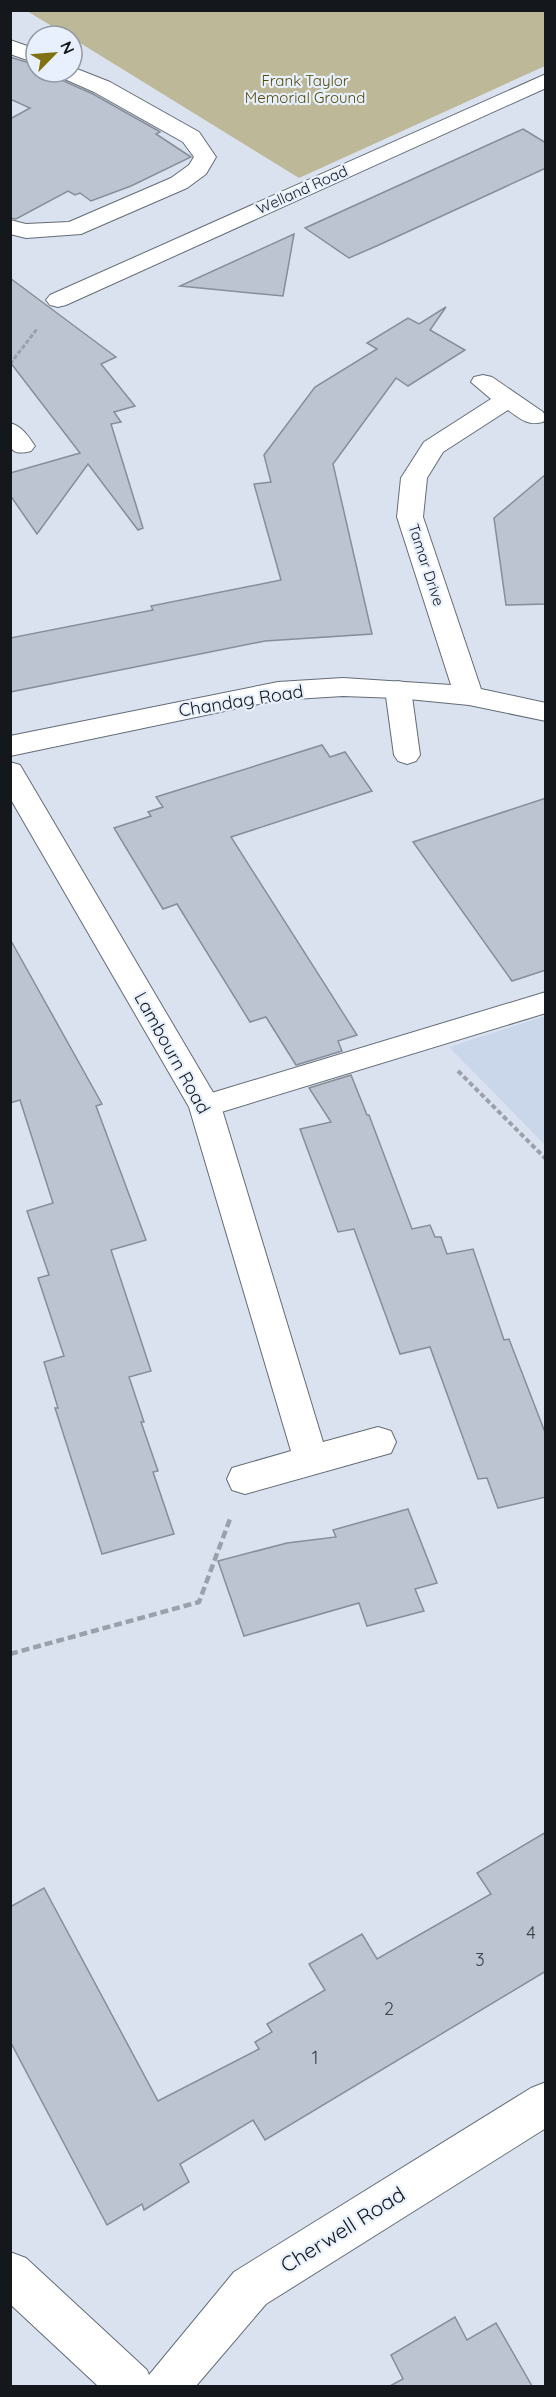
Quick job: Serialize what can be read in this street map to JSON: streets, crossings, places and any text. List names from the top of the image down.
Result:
{
  "streets": {
    "street": [
      "Welland Road",
      "Tamar Drive",
      "Chandag Road",
      "Lambourn Road",
      "Cherwell Road"
    ]
  },
  "crossings": [
    ["Tamar Drive", "Chandag Road"]
  ],
  "parks": ["Frank Taylor Memorial Ground"],
  "house_numbers": [
    "4",
    "3",
    "2",
    "1"
  ],
  "north": "top right"
}
